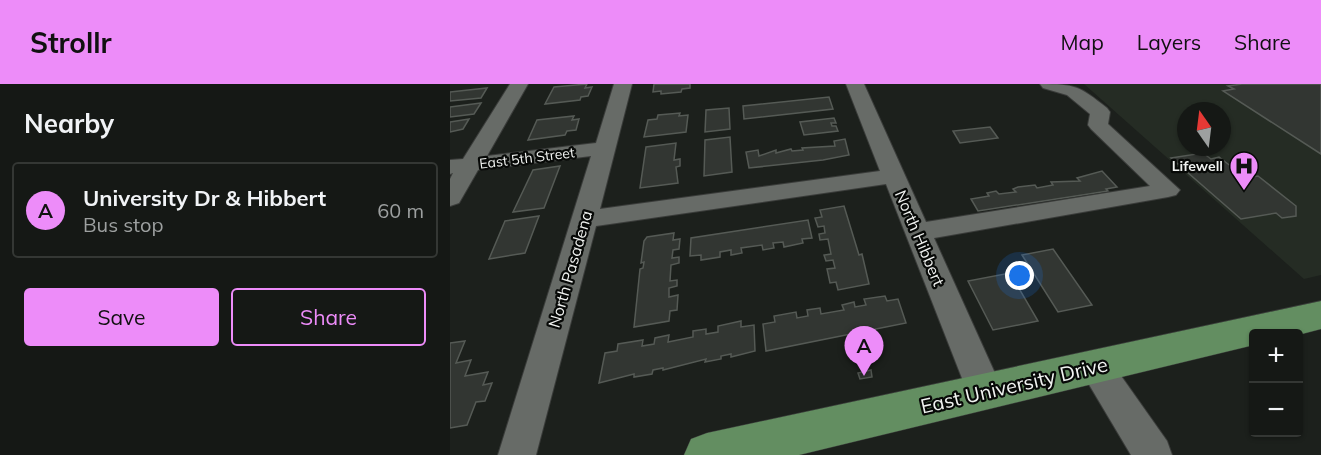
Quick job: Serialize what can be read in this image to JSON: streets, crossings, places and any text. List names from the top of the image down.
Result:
{
  "streets": {
    "main road": ["East University Drive"],
    "street": ["East 5th Street", "North Hibbert", "North Pasadena"]
  },
  "crossings": [
    ["East 5th Street", "North Pasadena"],
    ["North Hibbert", "East University Drive"]
  ],
  "places": {
    "hospital": ["Lifewell"]
  },
  "north": "top",
  "page": {
    "header": "Strollr",
    "nav": ["Map", "Layers", "Share"],
    "heading": "Nearby",
    "list": [
      {
        "mark": "A",
        "name": "University Dr & Hibbert",
        "note": "Bus stop",
        "value": "60 m"
      }
    ],
    "buttons": ["Save", "Share"],
    "pins": "A",
    "map_buttons": ["+", "−"]
  }
}
